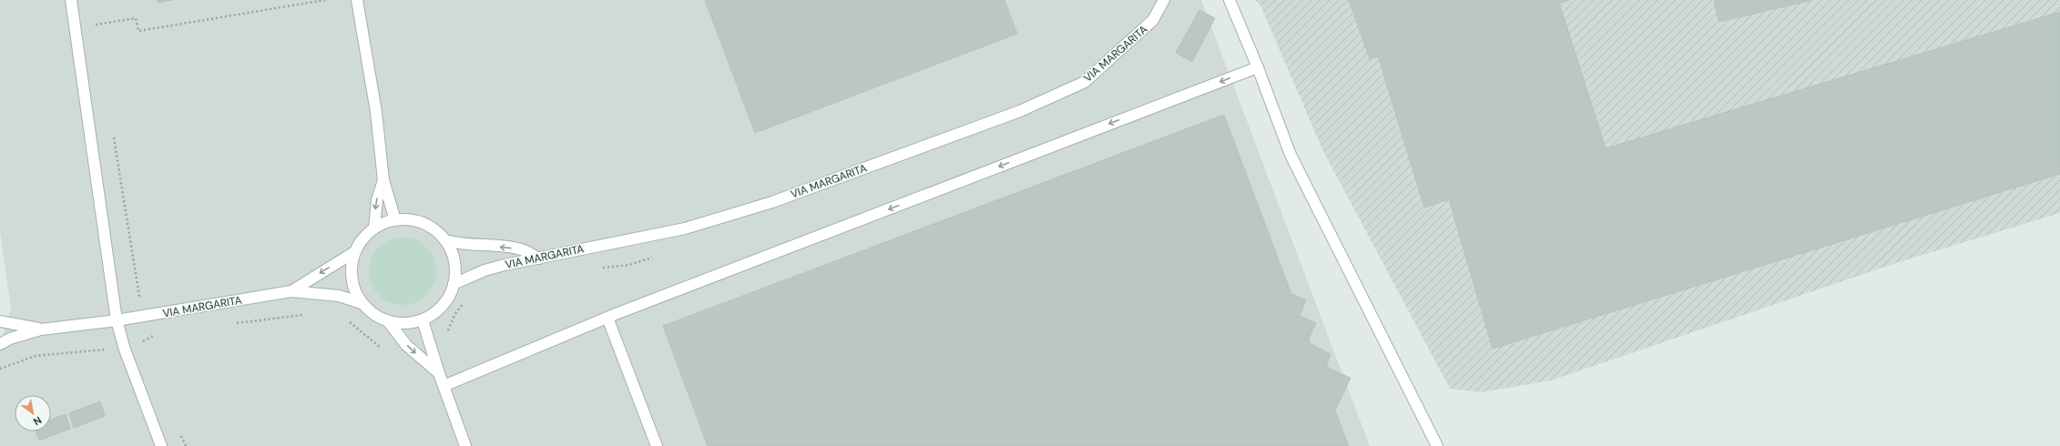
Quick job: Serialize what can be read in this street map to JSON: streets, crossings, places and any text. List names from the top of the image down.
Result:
{
  "streets": {
    "lane": ["VIA MARGARITA"]
  },
  "north": "bottom right"
}
